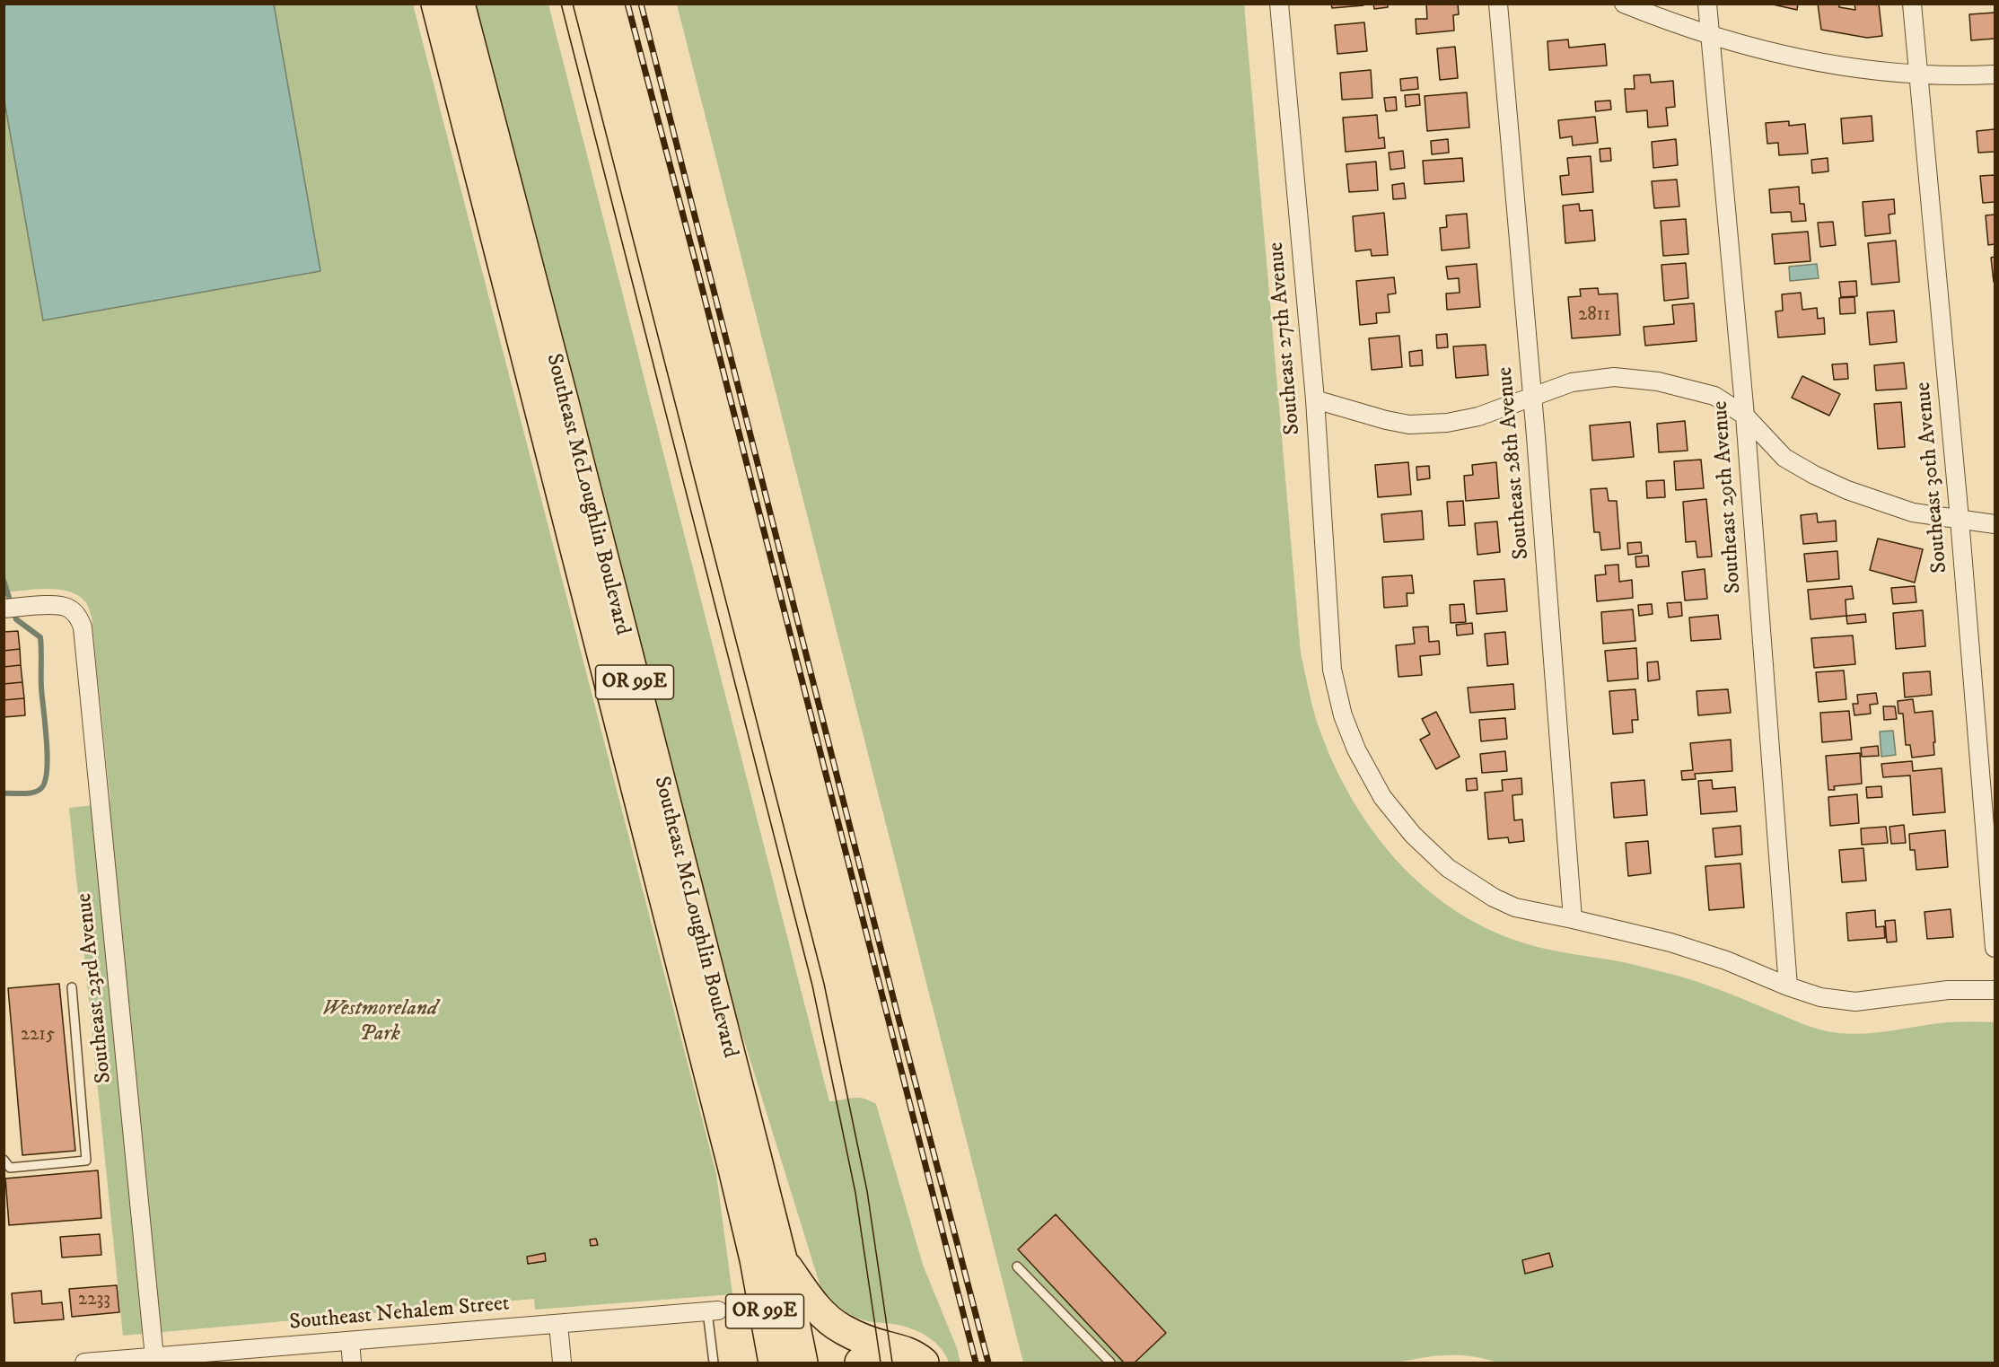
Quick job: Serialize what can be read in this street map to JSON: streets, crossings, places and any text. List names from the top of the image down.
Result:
{
  "streets": {
    "highway": ["Southeast McLoughlin Boulevard", "OR 99E"],
    "street": [
      "Southeast 27th Avenue",
      "Southeast 28th Avenue",
      "Southeast 30th Avenue",
      "Southeast 29th Avenue",
      "Southeast 23rd Avenue",
      "Southeast Nehalem Street"
    ]
  },
  "crossings": [
    ["Southeast 27th Avenue", "Southeast 28th Avenue"],
    ["Southeast 27th Avenue", "Southeast 29th Avenue"],
    ["Southeast 23rd Avenue", "Southeast Nehalem Street"]
  ],
  "parks": ["Westmoreland Park"],
  "house_numbers": ["2811", "2215", "2233"]
}
